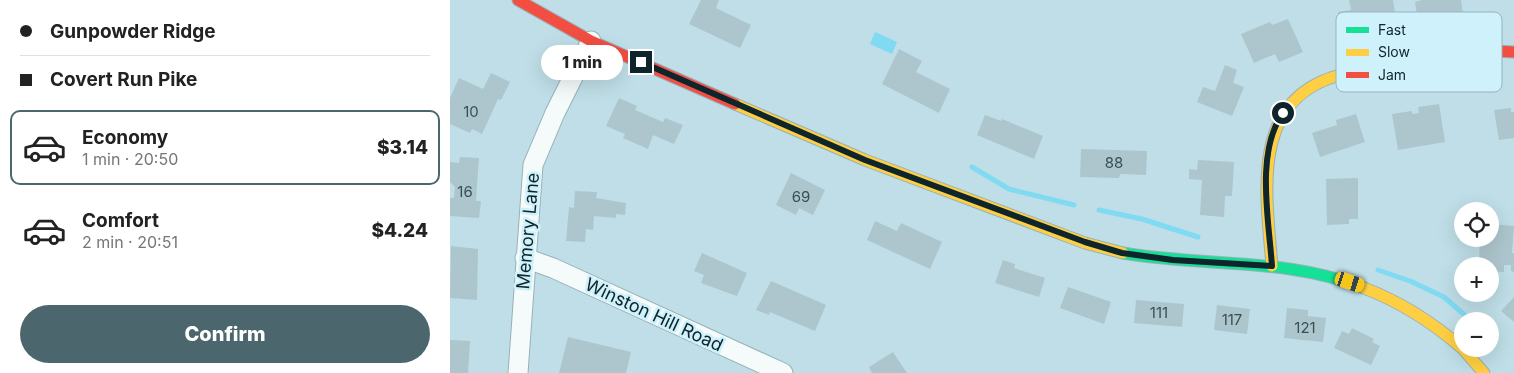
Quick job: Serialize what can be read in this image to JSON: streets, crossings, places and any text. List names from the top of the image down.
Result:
{
  "streets": {
    "street": ["Memory Lane", "Winston Hill Road"]
  },
  "crossings": [
    ["Memory Lane", "Winston Hill Road"]
  ],
  "house_numbers": [
    "10",
    "88",
    "16",
    "69",
    "111",
    "117",
    "121"
  ],
  "legend": ["Fast", "Slow", "Jam"],
  "page": {
    "banner": ["Gunpowder Ridge", "Covert Run Pike"],
    "bubble": "1 min",
    "list": [
      {
        "name": "Economy",
        "note": "1 min · 20:50",
        "value": "$3.14"
      },
      {
        "name": "Comfort",
        "note": "2 min · 20:51",
        "value": "$4.24"
      }
    ],
    "map_buttons": ["+", "−"],
    "buttons": "Confirm"
  }
}
